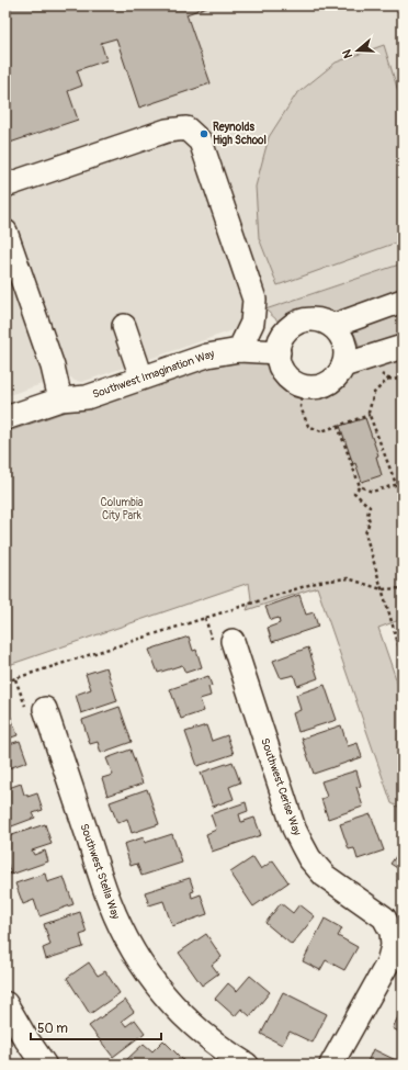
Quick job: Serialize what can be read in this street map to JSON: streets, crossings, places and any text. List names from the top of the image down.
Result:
{
  "streets": {
    "street": ["Southwest Imagination Way", "Southwest Cerise Way", "Southwest Stella Way"]
  },
  "parks": ["Columbia City Park"],
  "places": ["Reynolds High School"],
  "scale_bar": "50 m",
  "north": "left"
}
